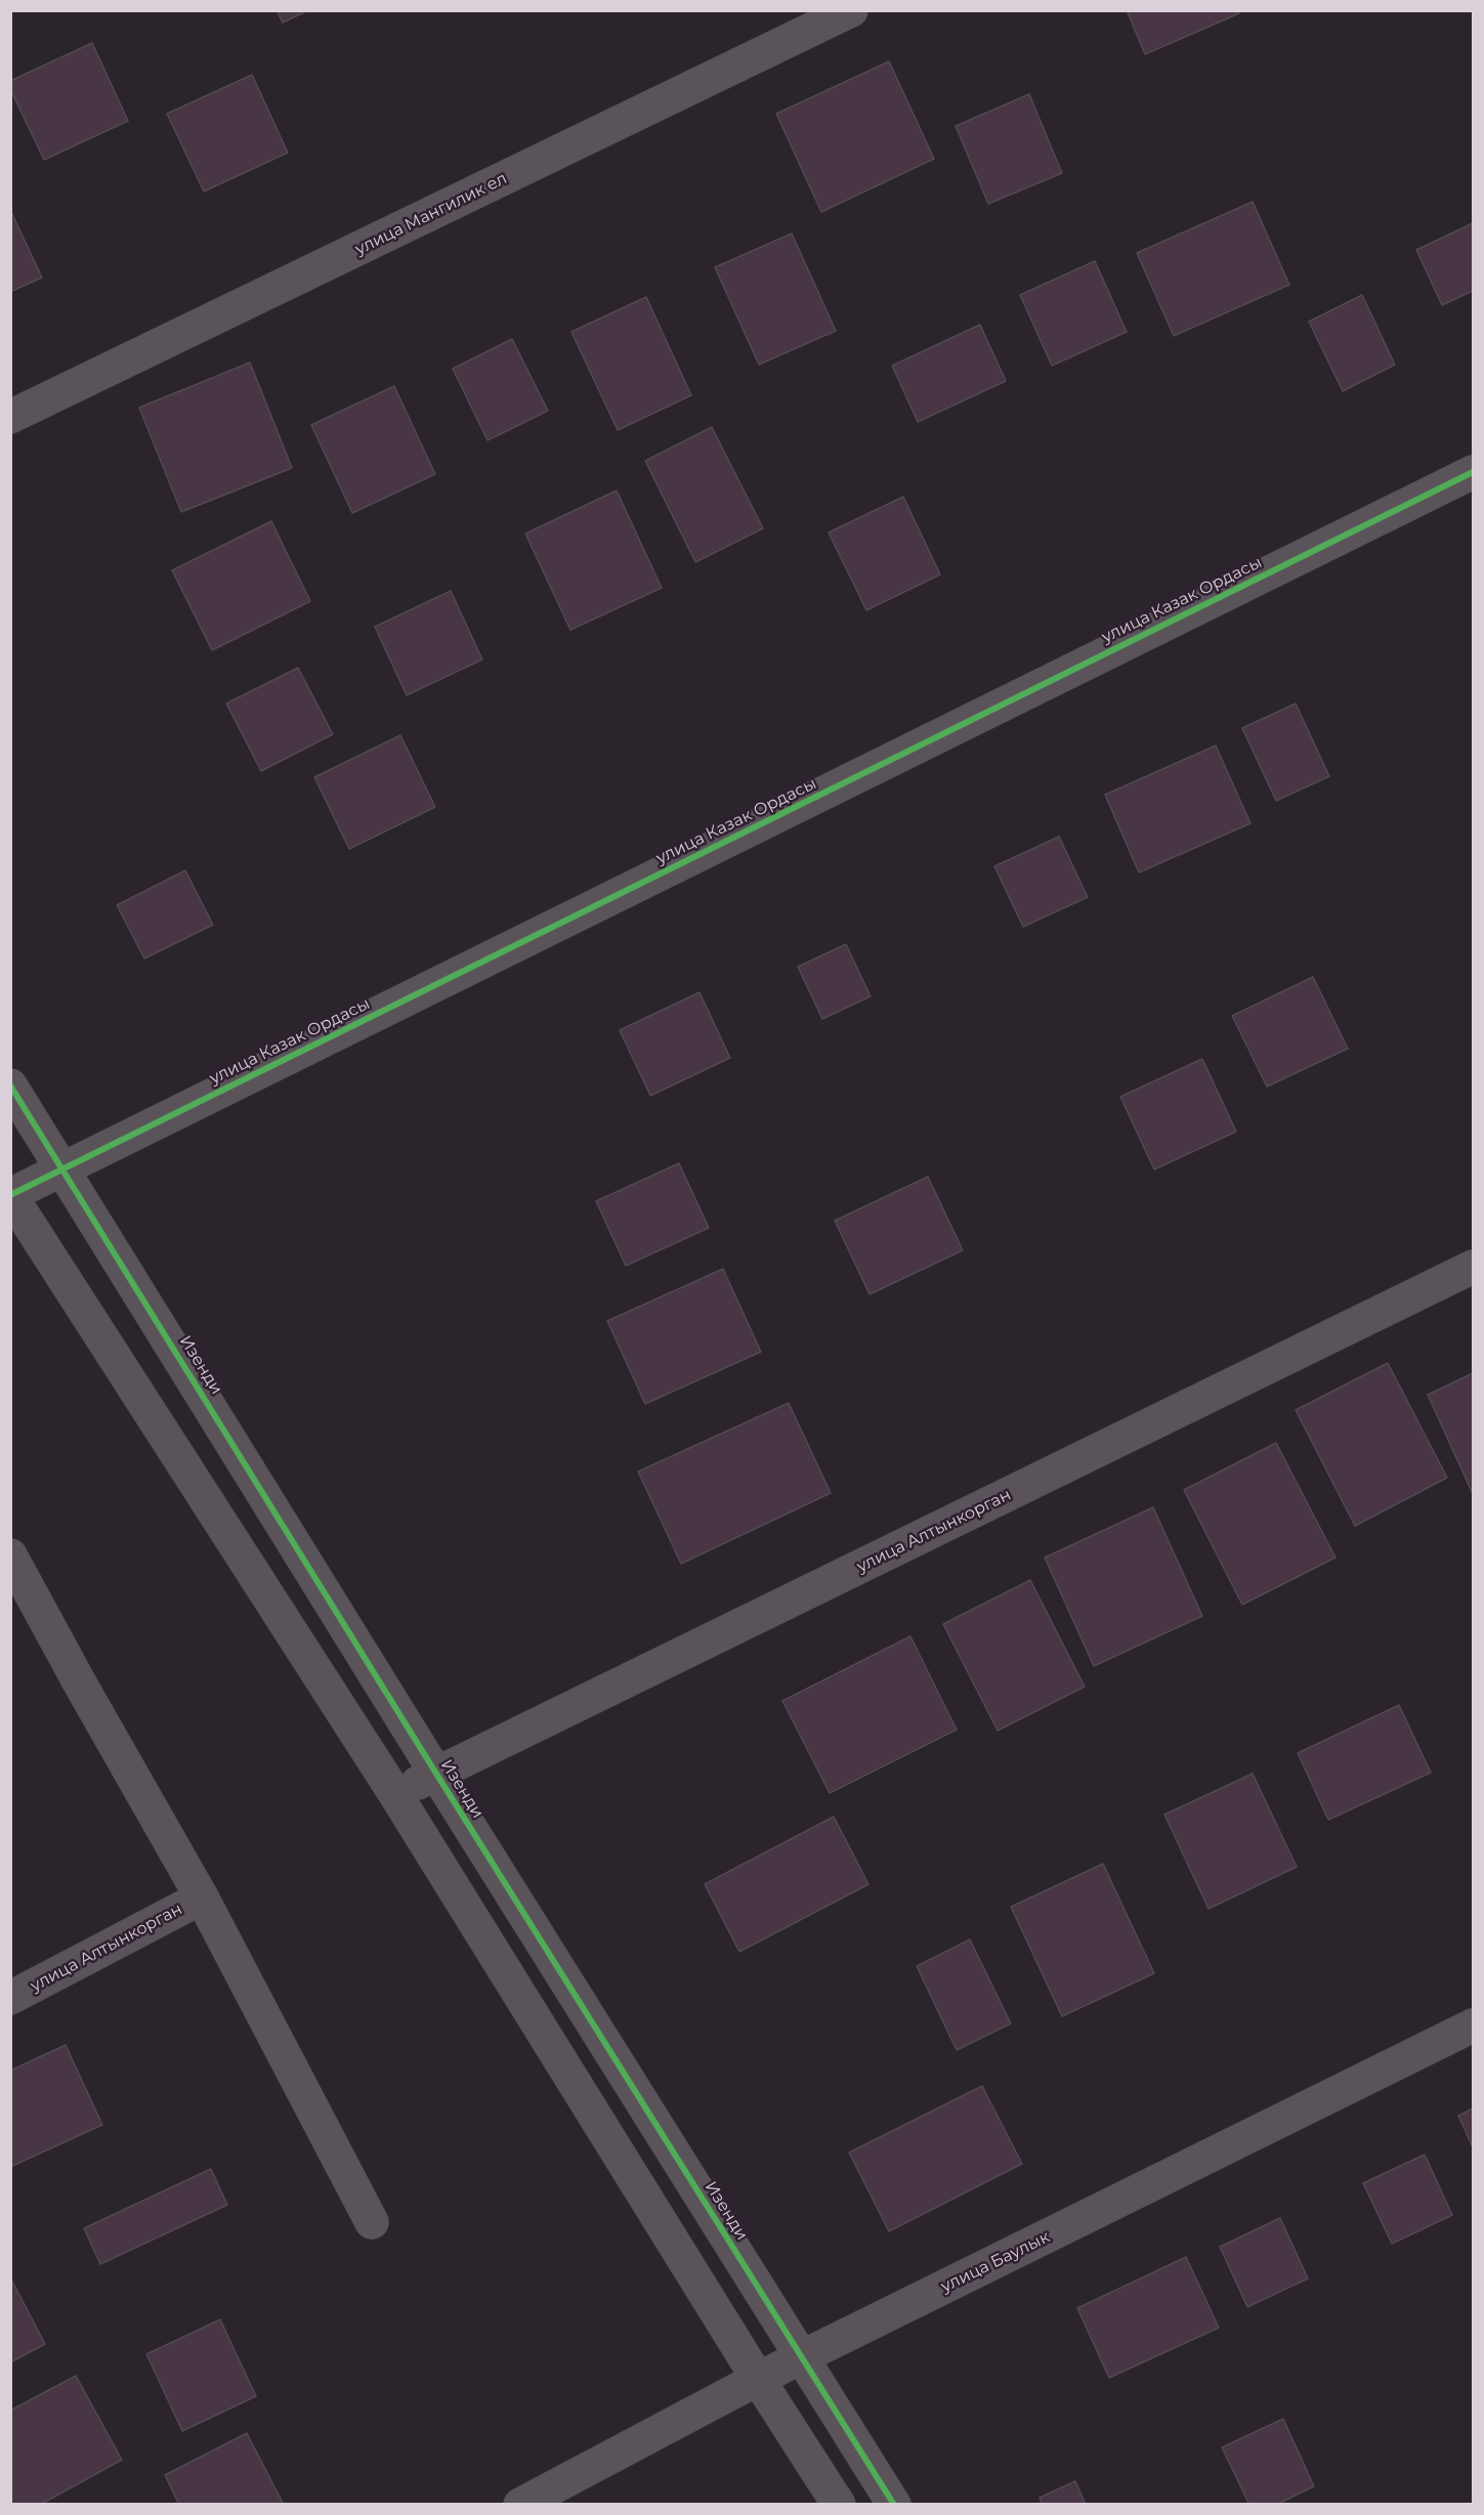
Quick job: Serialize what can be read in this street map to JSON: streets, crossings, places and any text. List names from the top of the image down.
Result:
{
  "streets": {
    "street": [
      "улица Мангилик ел",
      "улица Казак Ордасы",
      "Изенди",
      "улица Алтынкорган",
      "улица Баулык"
    ]
  },
  "crossings": [
    ["улица Казак Ордасы", "Изенди"],
    ["Изенди", "улица Алтынкорган"],
    ["Изенди", "улица Баулык"]
  ]
}
